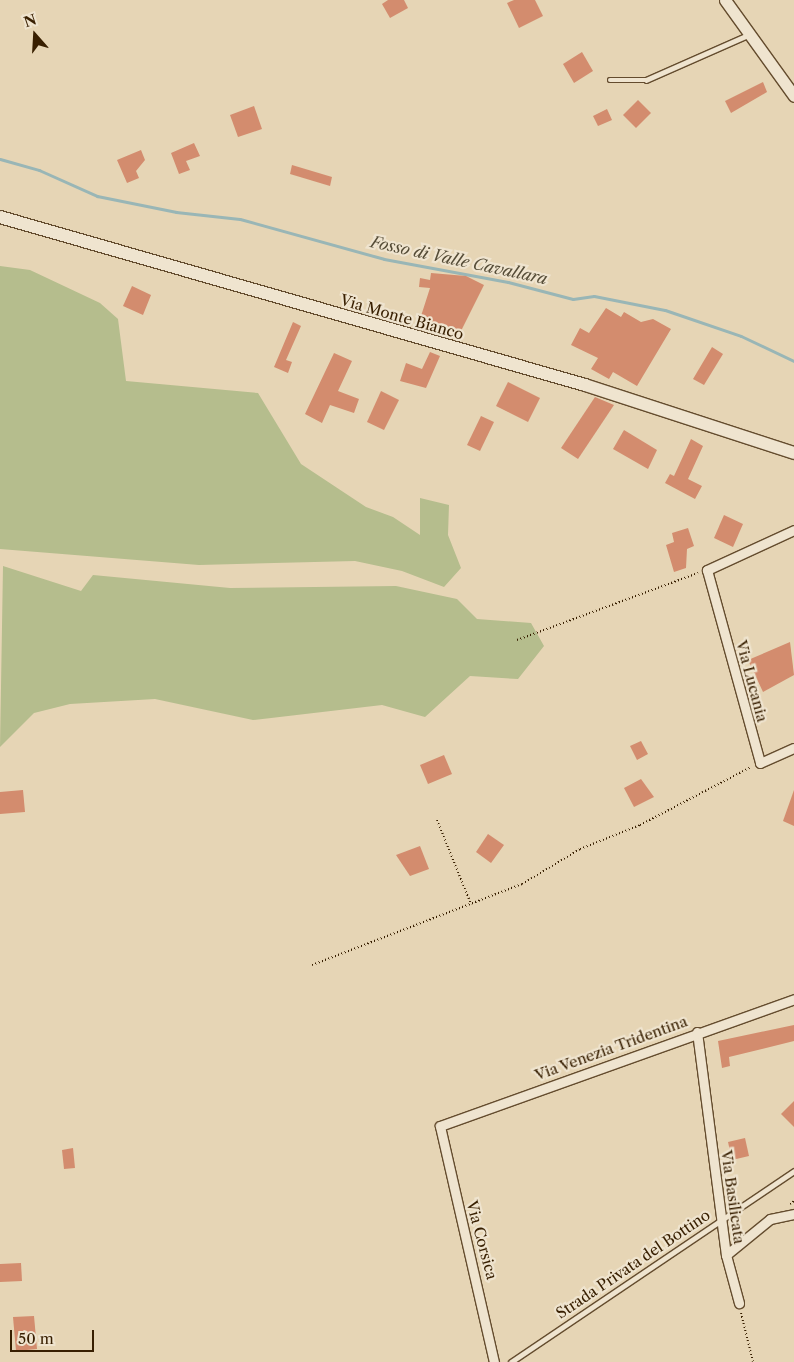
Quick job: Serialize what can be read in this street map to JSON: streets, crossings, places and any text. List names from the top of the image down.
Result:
{
  "streets": {
    "main road": ["Via Monte Bianco"],
    "street": [
      "Via Lucania",
      "Via Venezia Tridentina",
      "Via Basilicata",
      "Via Corsica"
    ],
    "lane": ["Strada Privata del Bottino"]
  },
  "crossings": [
    ["Via Venezia Tridentina", "Via Basilicata"],
    ["Via Venezia Tridentina", "Via Corsica"],
    ["Via Basilicata", "Strada Privata del Bottino"]
  ],
  "water": ["Fosso di Valle Cavallara"],
  "scale_bar": "50 m",
  "north": "top"
}
